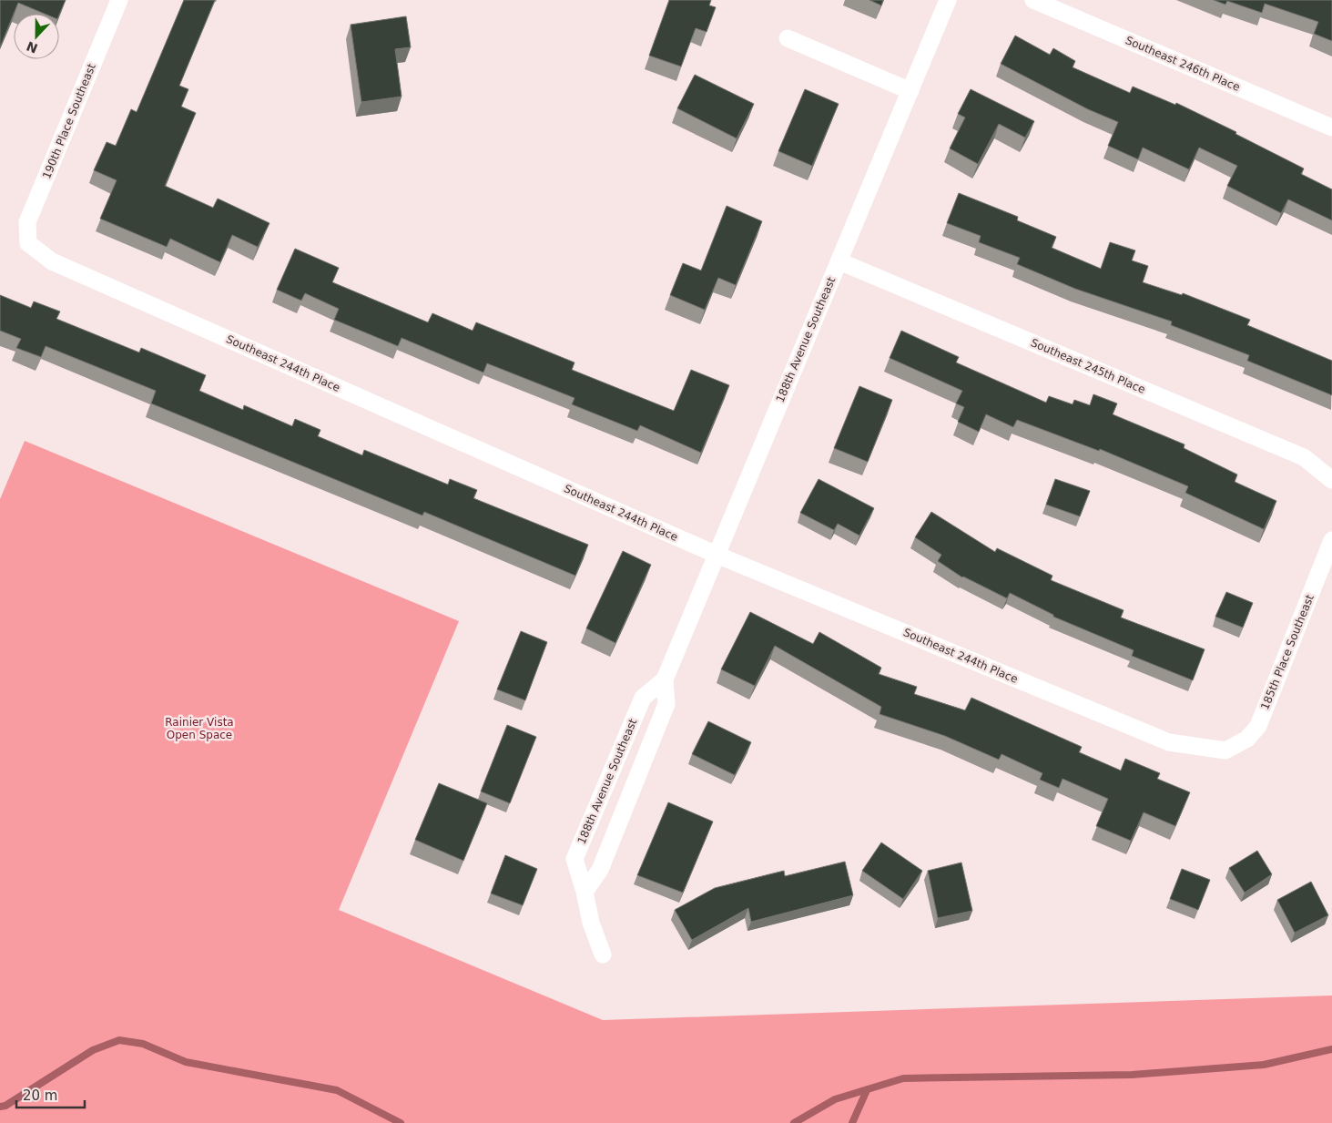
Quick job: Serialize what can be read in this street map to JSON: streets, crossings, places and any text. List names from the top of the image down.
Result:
{
  "streets": {
    "street": [
      "Southeast 246th Place",
      "190th Place Southeast",
      "188th Avenue Southeast",
      "Southeast 244th Place",
      "Southeast 245th Place",
      "185th Place Southeast"
    ]
  },
  "crossings": [
    ["190th Place Southeast", "Southeast 244th Place"],
    ["188th Avenue Southeast", "Southeast 244th Place"],
    ["188th Avenue Southeast", "Southeast 245th Place"],
    ["Southeast 244th Place", "185th Place Southeast"]
  ],
  "parks": ["Rainier Vista Open Space"],
  "scale_bar": "20 m",
  "north": "bottom"
}
